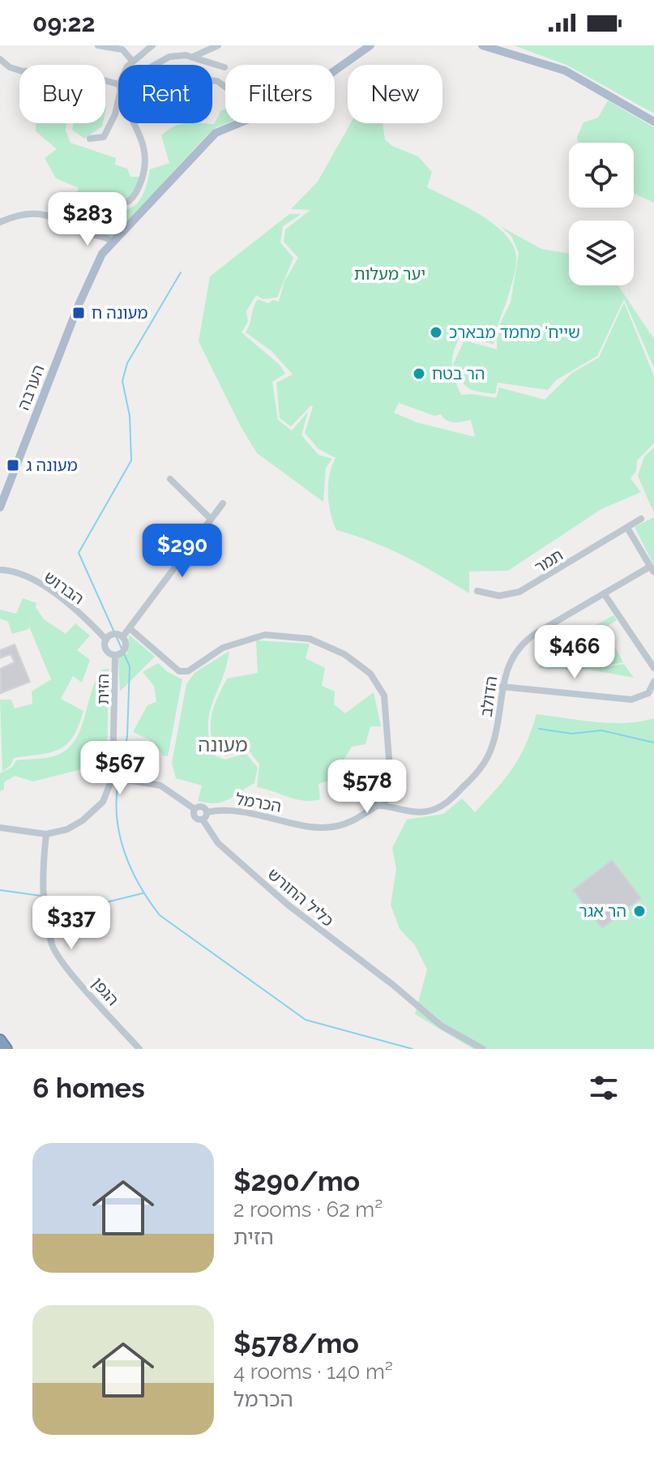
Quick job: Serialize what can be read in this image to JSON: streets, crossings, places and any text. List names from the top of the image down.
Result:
{
  "streets": {
    "main road": ["הערבה"],
    "street": [
      "תמר",
      "הברוש",
      "הזית",
      "הדולב",
      "הכרמל",
      "כליל החורש",
      "הגפן"
    ]
  },
  "crossings": [
    ["הברוש", "הזית"],
    ["הזית", "הכרמל"],
    ["הזית", "הגפן"],
    ["הדולב", "הכרמל"],
    ["הכרמל", "כליל החורש"]
  ],
  "districts": ["מעונה"],
  "parks": ["יער מעלות"],
  "places": {
    "transit": ["מעונה ח", "מעונה ג"],
    "other": ["שייח' מחמד מבארכ", "הר בטח", "הר אגר"]
  },
  "page": {
    "status": "09:22",
    "chip": [
      "Buy",
      "Rent",
      "Filters",
      "New"
    ],
    "price": [
      "$283",
      "$290",
      "$466",
      "$567",
      "$578",
      "$337"
    ],
    "heading": "6 homes",
    "list": [
      {
        "name": "$290/mo",
        "note": "2 rooms · 62 m² · הזית"
      },
      {
        "name": "$578/mo",
        "note": "4 rooms · 140 m² · הכרמל"
      }
    ]
  }
}
